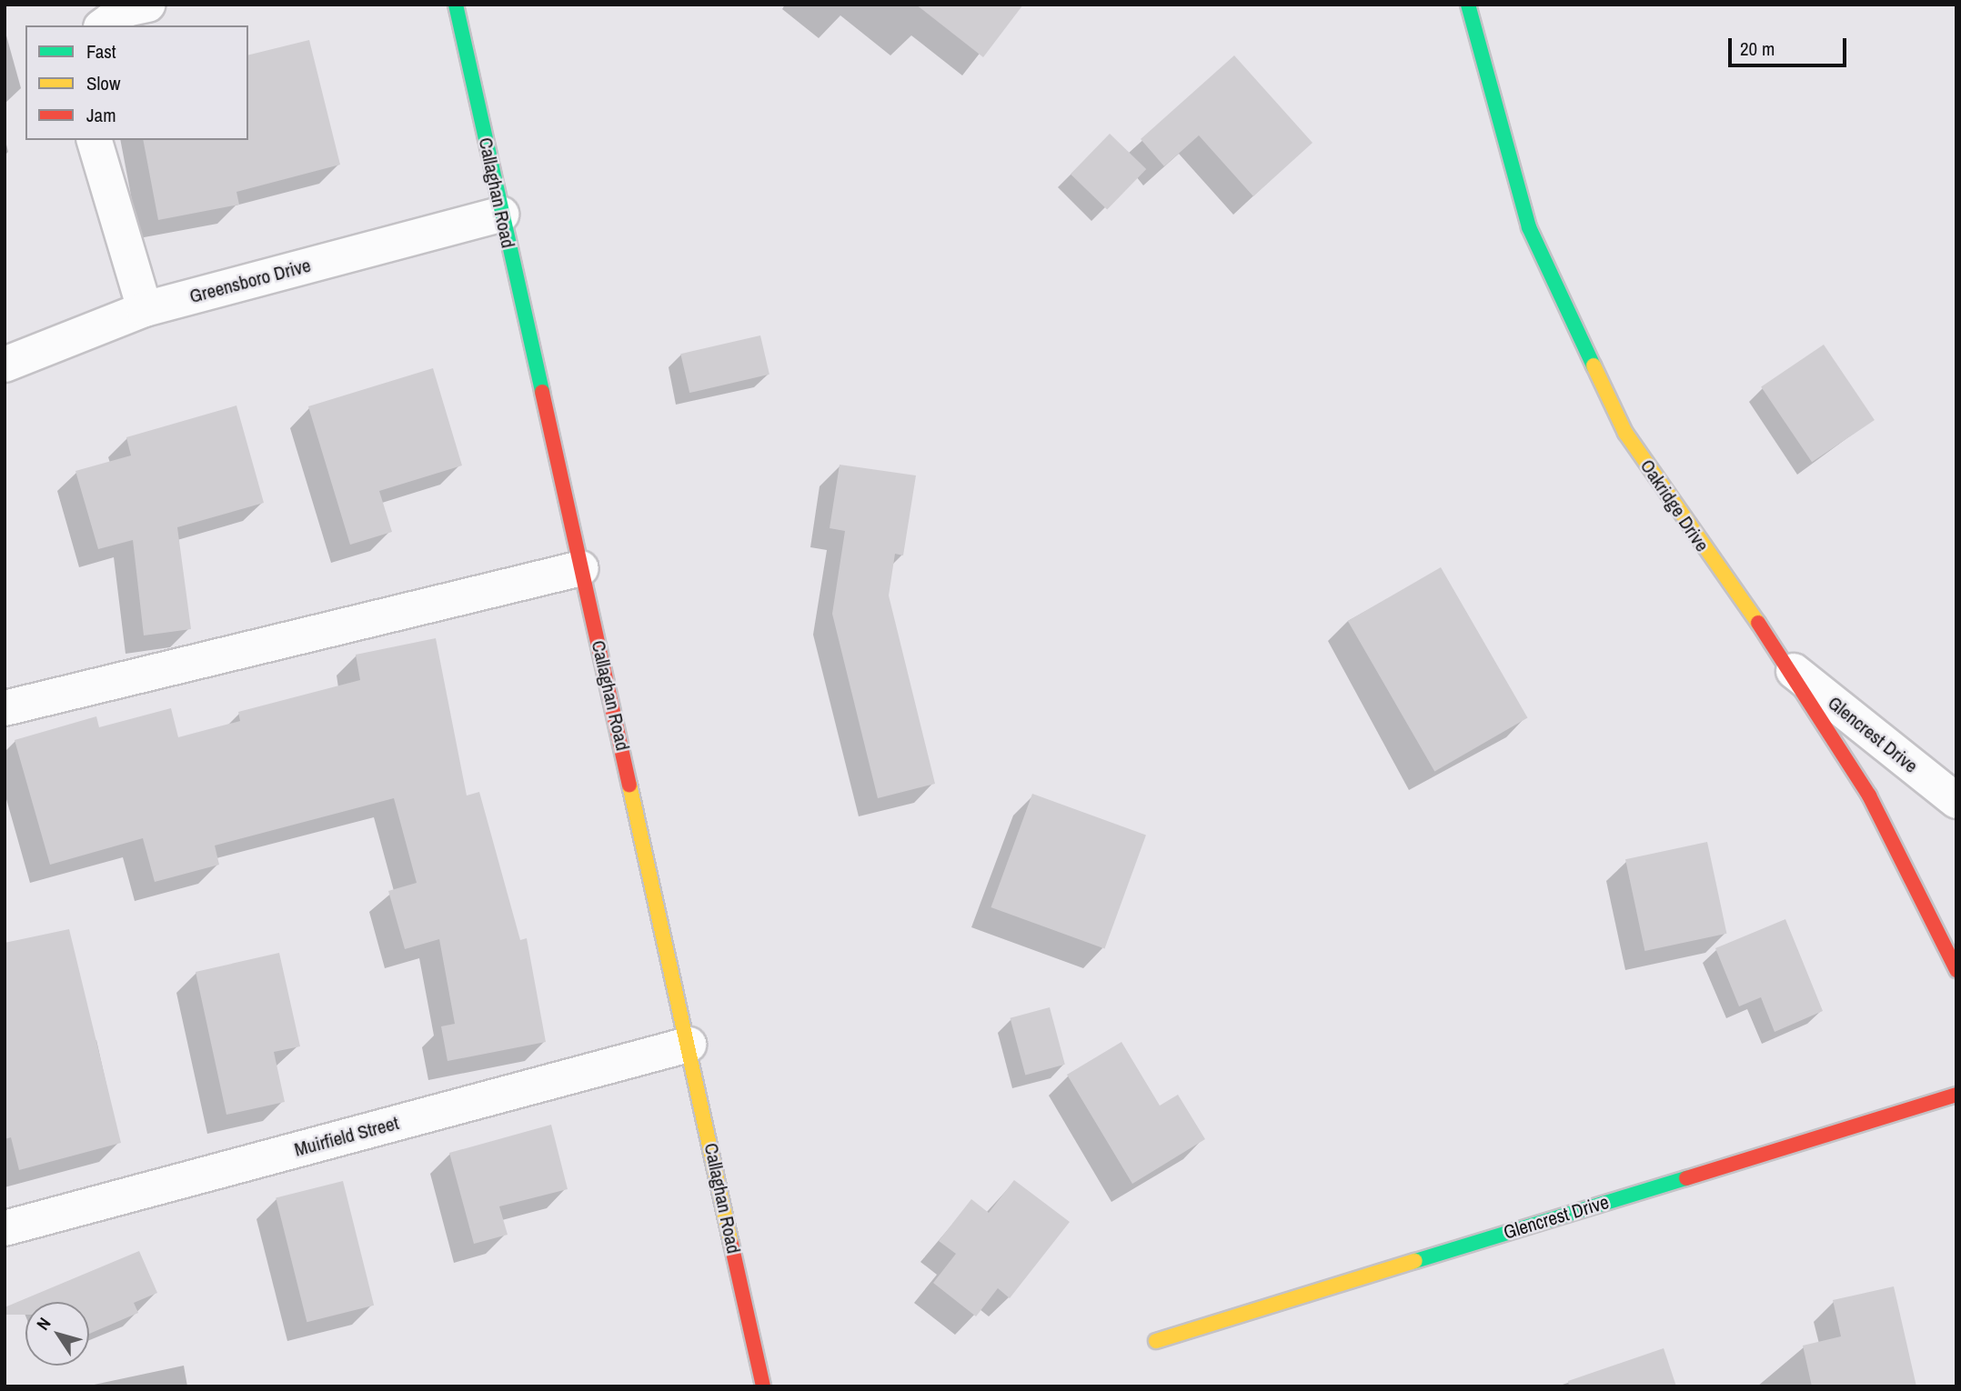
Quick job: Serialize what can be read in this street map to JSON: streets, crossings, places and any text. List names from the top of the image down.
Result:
{
  "streets": {
    "street": [
      "Callaghan Road",
      "Greensboro Drive",
      "Oakridge Drive",
      "Glencrest Drive",
      "Muirfield Street"
    ]
  },
  "crossings": [
    ["Callaghan Road", "Greensboro Drive"],
    ["Callaghan Road", "Muirfield Street"],
    ["Oakridge Drive", "Glencrest Drive"]
  ],
  "legend": ["Fast", "Slow", "Jam"],
  "scale_bar": "20 m",
  "north": "top left"
}
